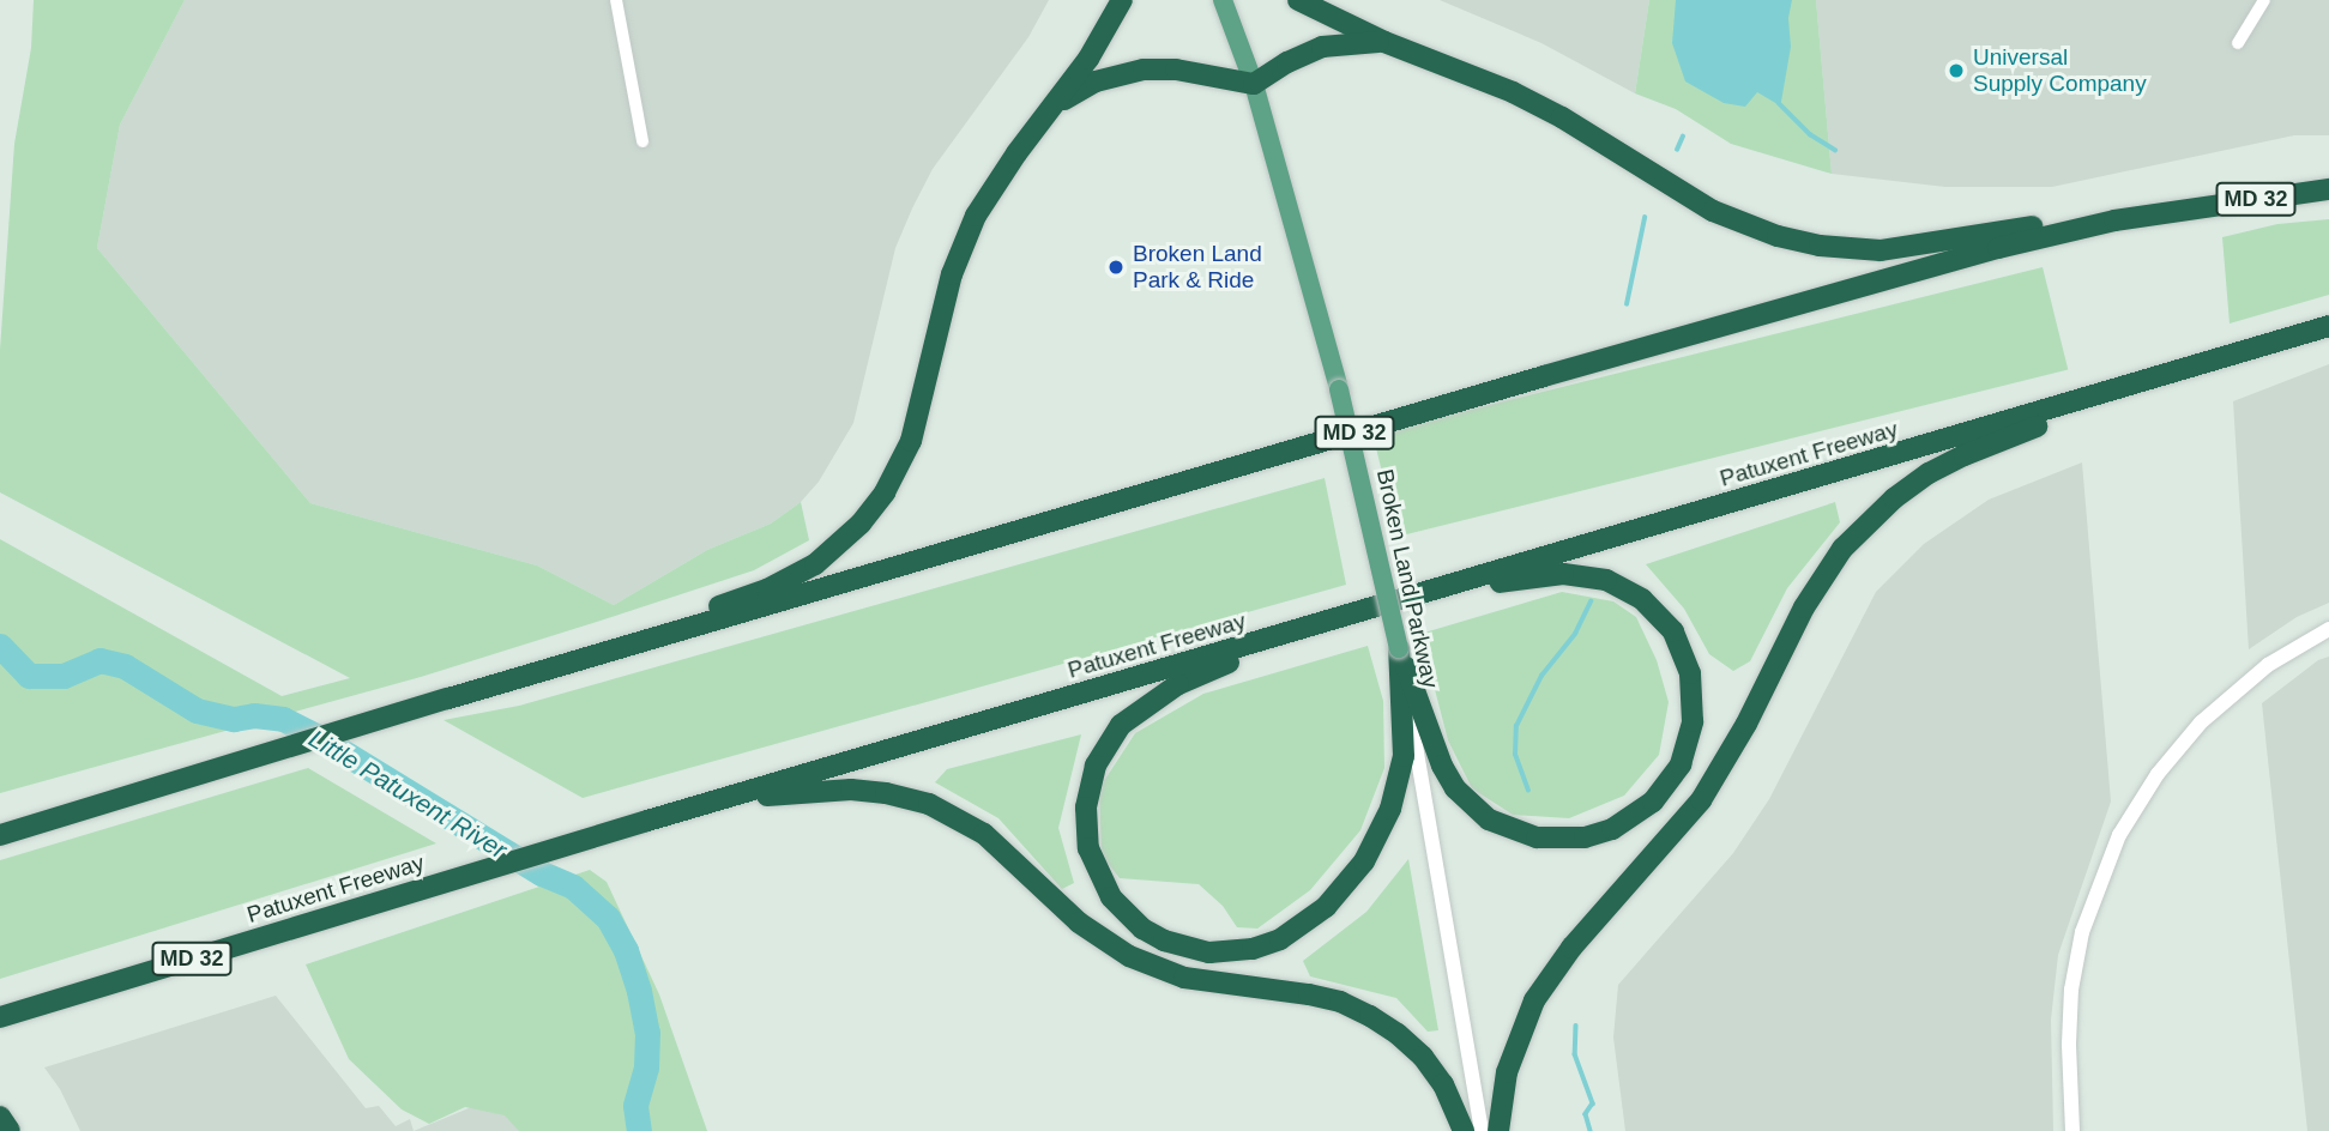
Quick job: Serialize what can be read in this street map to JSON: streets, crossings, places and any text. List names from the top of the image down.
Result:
{
  "streets": {
    "highway": ["MD 32", "Patuxent Freeway"],
    "main road": ["Broken Land Parkway"]
  },
  "water": ["Little Patuxent River"],
  "places": ["Universal Supply Company", "Broken Land Park & Ride"]
}
